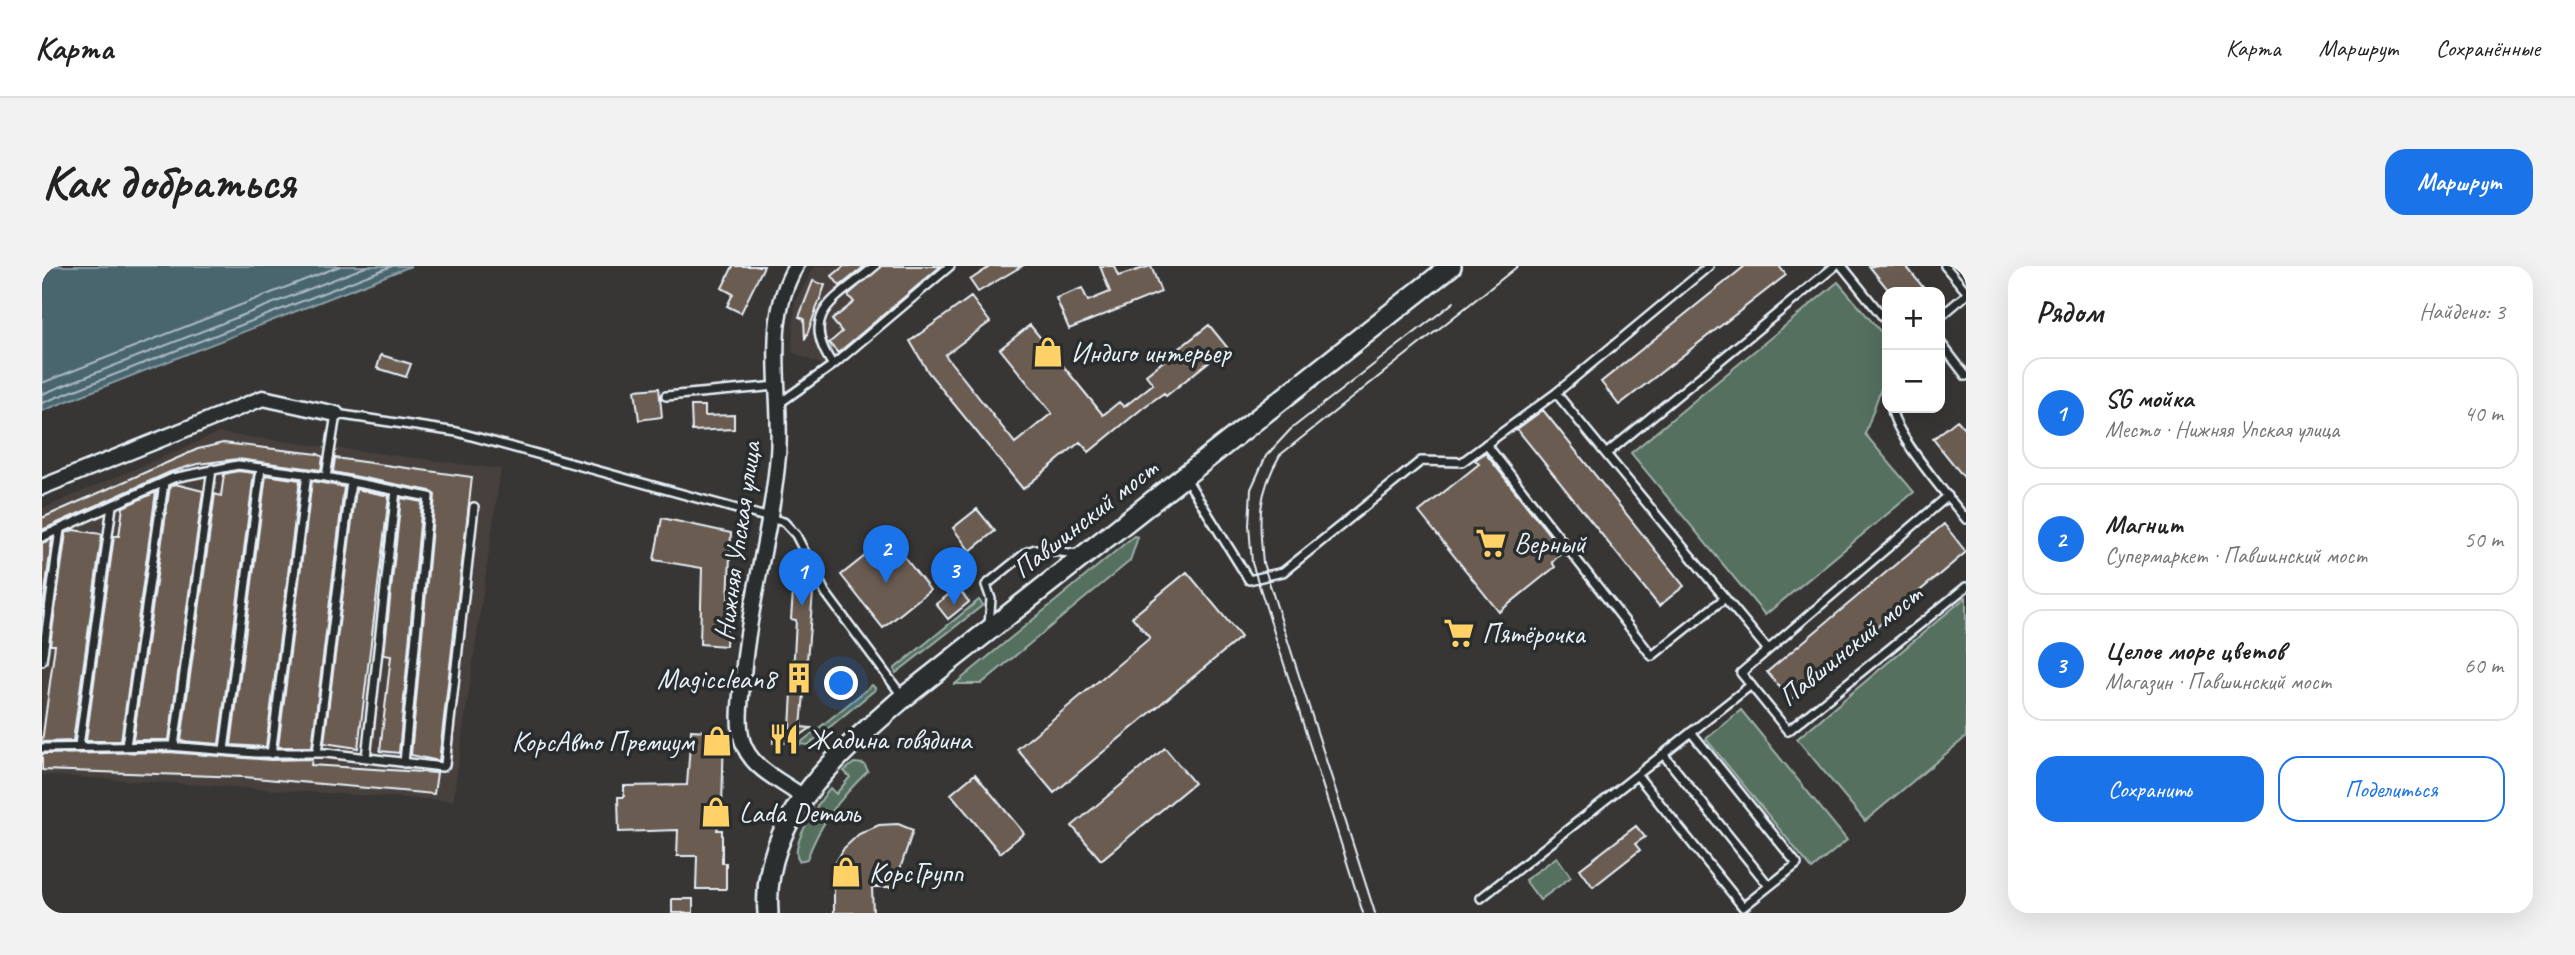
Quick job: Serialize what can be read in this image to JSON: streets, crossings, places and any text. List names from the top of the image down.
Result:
{
  "streets": {
    "main road": ["Павшинский мост"],
    "street": ["Нижняя Упская улица"]
  },
  "crossings": [
    ["Павшинский мост", "Нижняя Упская улица"]
  ],
  "places": {
    "shop": [
      "Индиго интерьер",
      "КорсАвто Премиум",
      "Lada Dеталь",
      "КорсГрупп"
    ],
    "supermarket": ["Верный", "Пятёрочка"],
    "building": ["Magicclean8"],
    "restaurant": ["Жадина говядина"]
  },
  "page": {
    "header": "Карта",
    "nav": ["Карта", "Маршрут", "Сохранённые"],
    "buttons": [
      "Маршрут",
      ["Сохранить", "Поделиться"]
    ],
    "title": "Как добраться",
    "heading": ["Рядом", "Найдено: 3"],
    "map_buttons": ["+", "−"],
    "list": [
      {
        "mark": "1",
        "name": "SG мойка",
        "note": "Место · Нижняя Упская улица",
        "value": "40 m"
      },
      {
        "mark": "2",
        "name": "Магнит",
        "note": "Супермаркет · Павшинский мост",
        "value": "50 m"
      },
      {
        "mark": "3",
        "name": "Целое море цветов",
        "note": "Магазин · Павшинский мост",
        "value": "60 m"
      }
    ],
    "pins": ["2", "3", "1"]
  }
}
